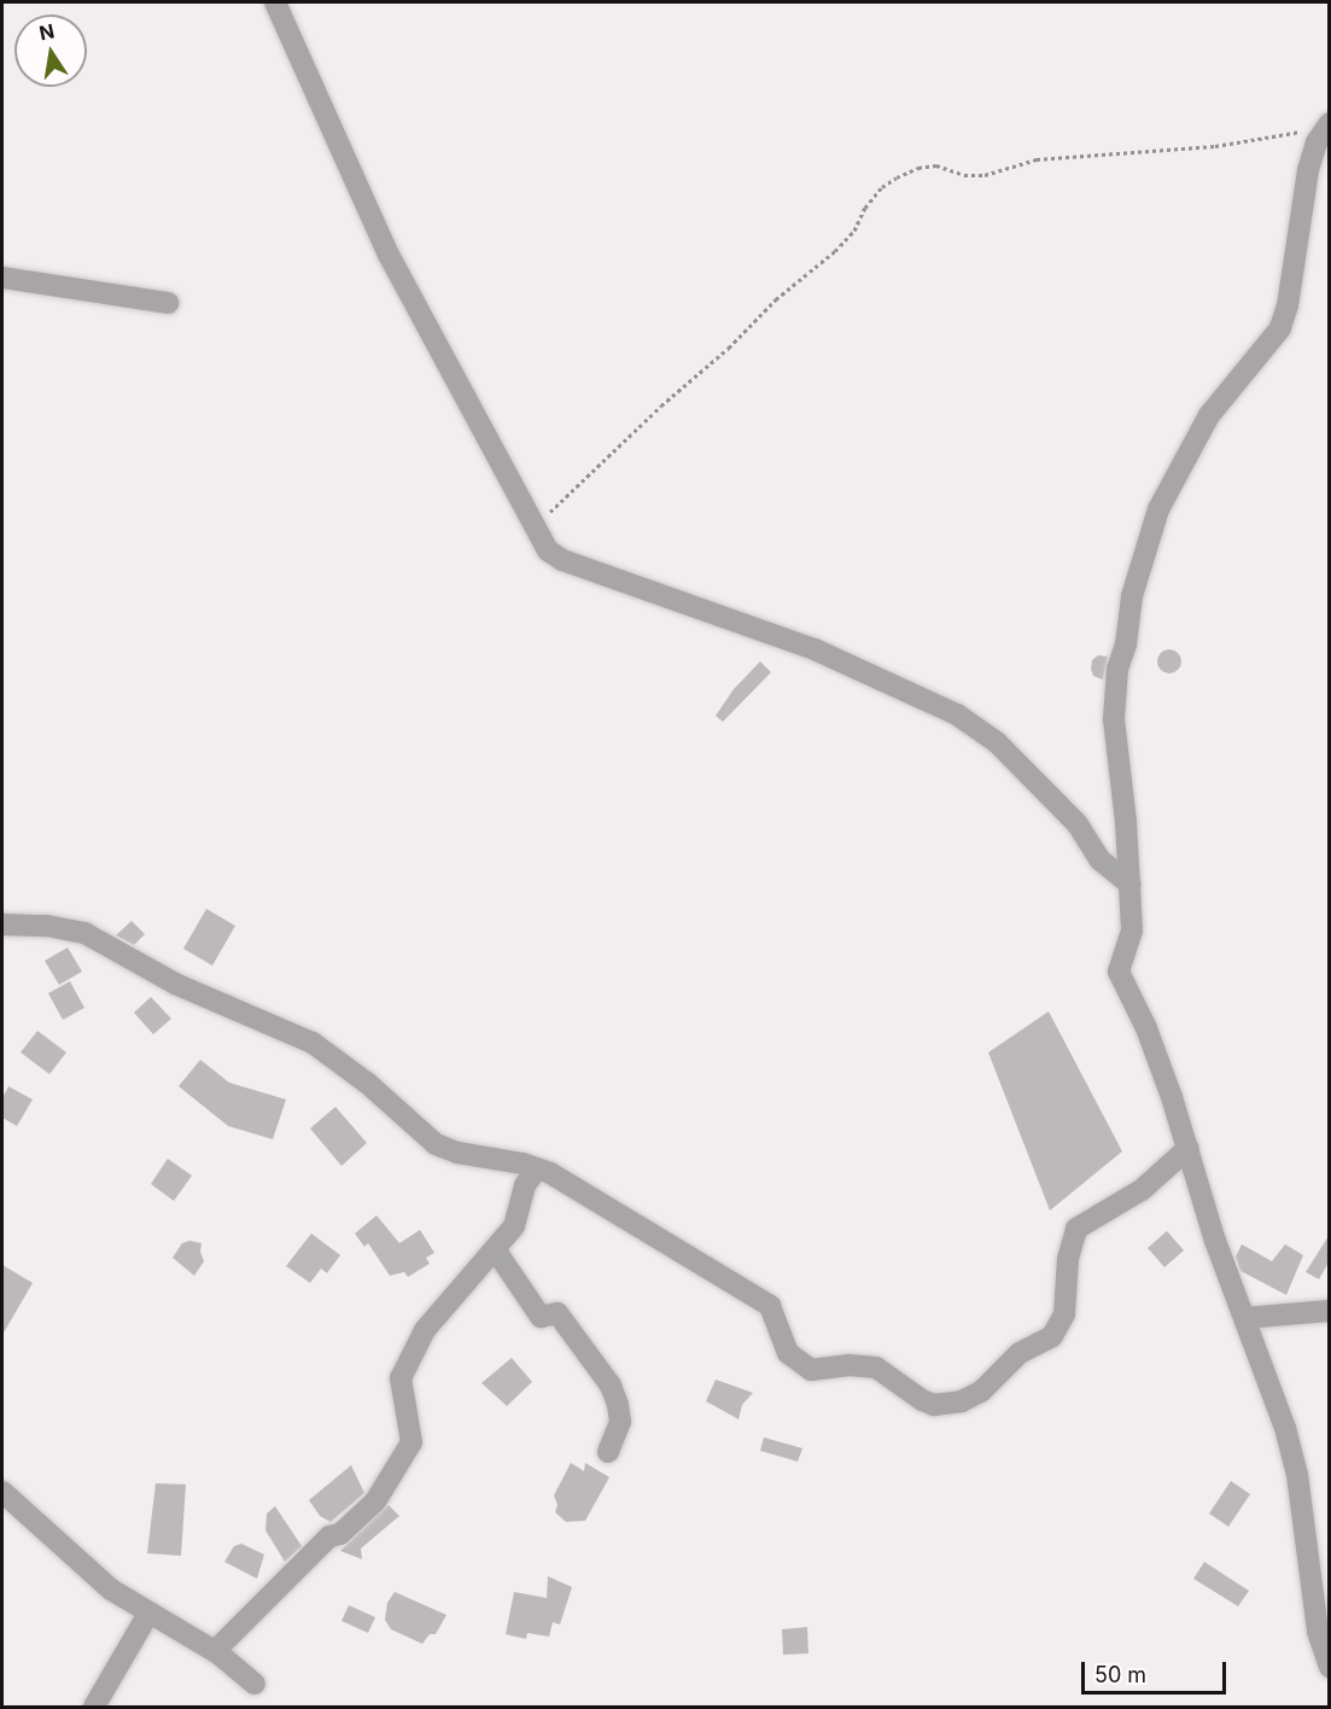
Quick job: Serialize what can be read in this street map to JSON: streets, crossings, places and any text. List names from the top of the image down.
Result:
{
  "scale_bar": "50 m",
  "north": "top"
}
